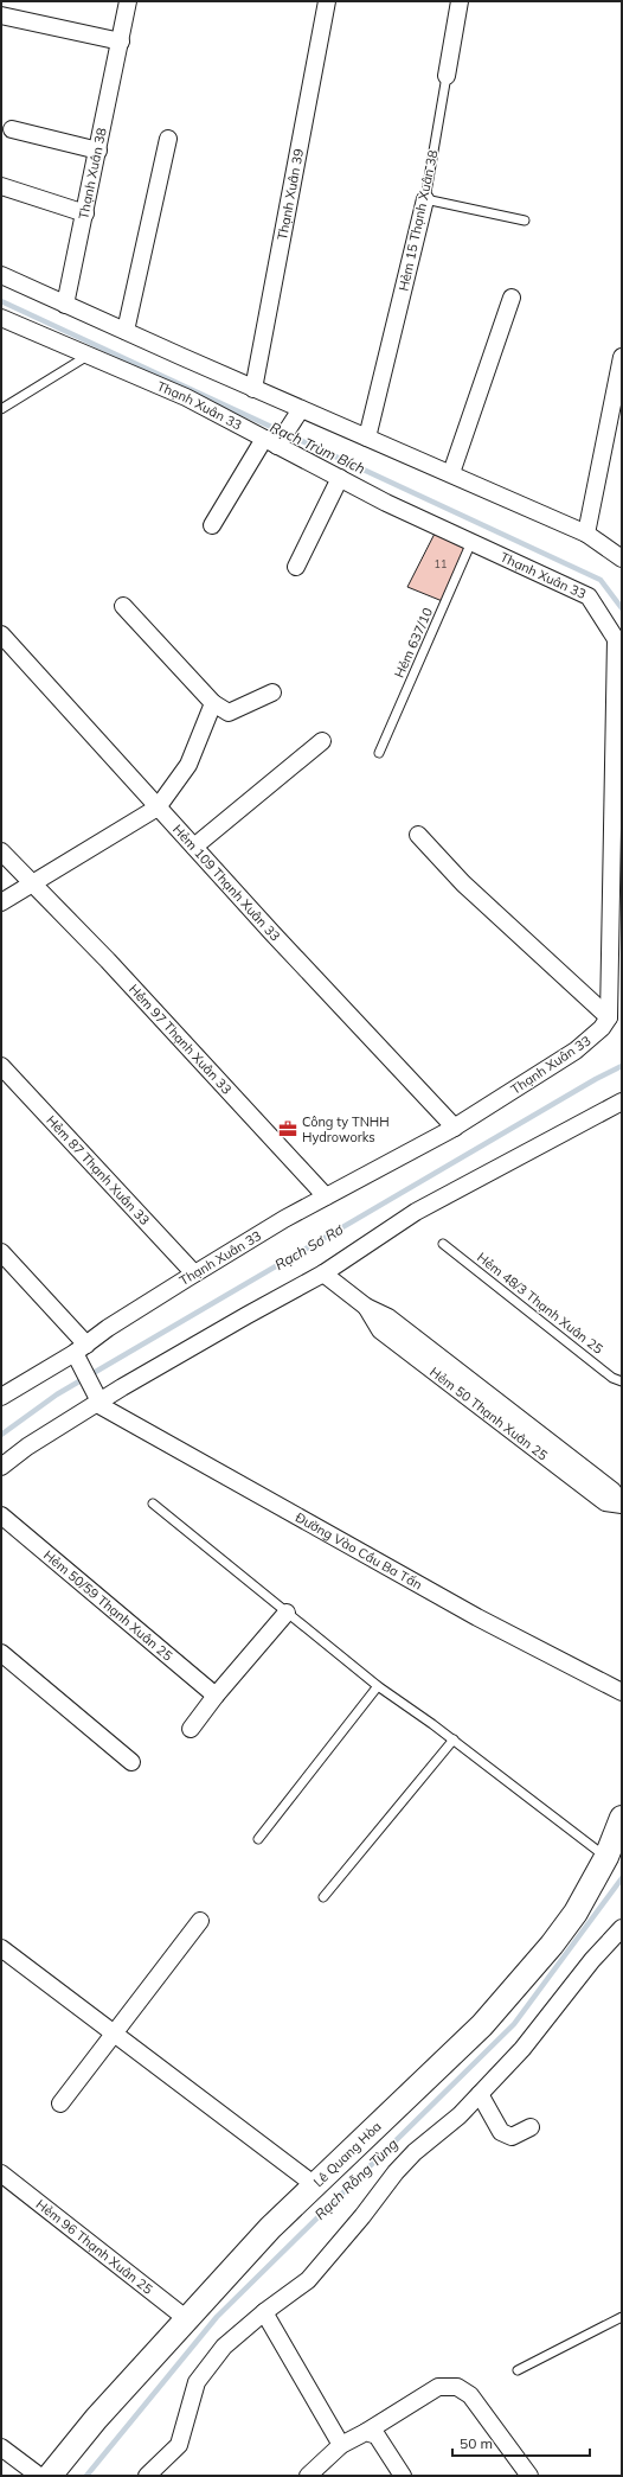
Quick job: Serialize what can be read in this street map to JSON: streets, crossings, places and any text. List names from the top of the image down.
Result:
{
  "streets": {
    "street": [
      "Thạnh Xuân 38",
      "Thạnh Xuân 39",
      "Hẻm 15 Thạnh Xuân 38",
      "Thạnh Xuân 33",
      "Hẻm 109 Thạnh Xuân 33",
      "Hẻm 97 Thạnh Xuân 33",
      "Hẻm 87 Thạnh Xuân 33",
      "Hẻm 50 Thạnh Xuân 25",
      "Đường Vào Cầu Ba Tấn",
      "Hẻm 50/59 Thạnh Xuân 25",
      "Lê Quang Hòa",
      "Hẻm 96 Thạnh Xuân 25"
    ],
    "lane": ["Hẻm 637/10", "Hẻm 48/3 Thạnh Xuân 25"]
  },
  "crossings": [
    ["Thạnh Xuân 33", "Hẻm 637/10"],
    ["Thạnh Xuân 33", "Hẻm 109 Thạnh Xuân 33"],
    ["Thạnh Xuân 33", "Hẻm 97 Thạnh Xuân 33"],
    ["Thạnh Xuân 33", "Hẻm 87 Thạnh Xuân 33"],
    ["Lê Quang Hòa", "Hẻm 96 Thạnh Xuân 25"]
  ],
  "water": ["Rạch Trùm Bích", "Rạch Sơ Rơ", "Rạch Rỗng Tùng"],
  "places": {
    "office": ["Công ty TNHH Hydroworks"]
  },
  "house_numbers": ["11"],
  "scale_bar": "50 m"
}
